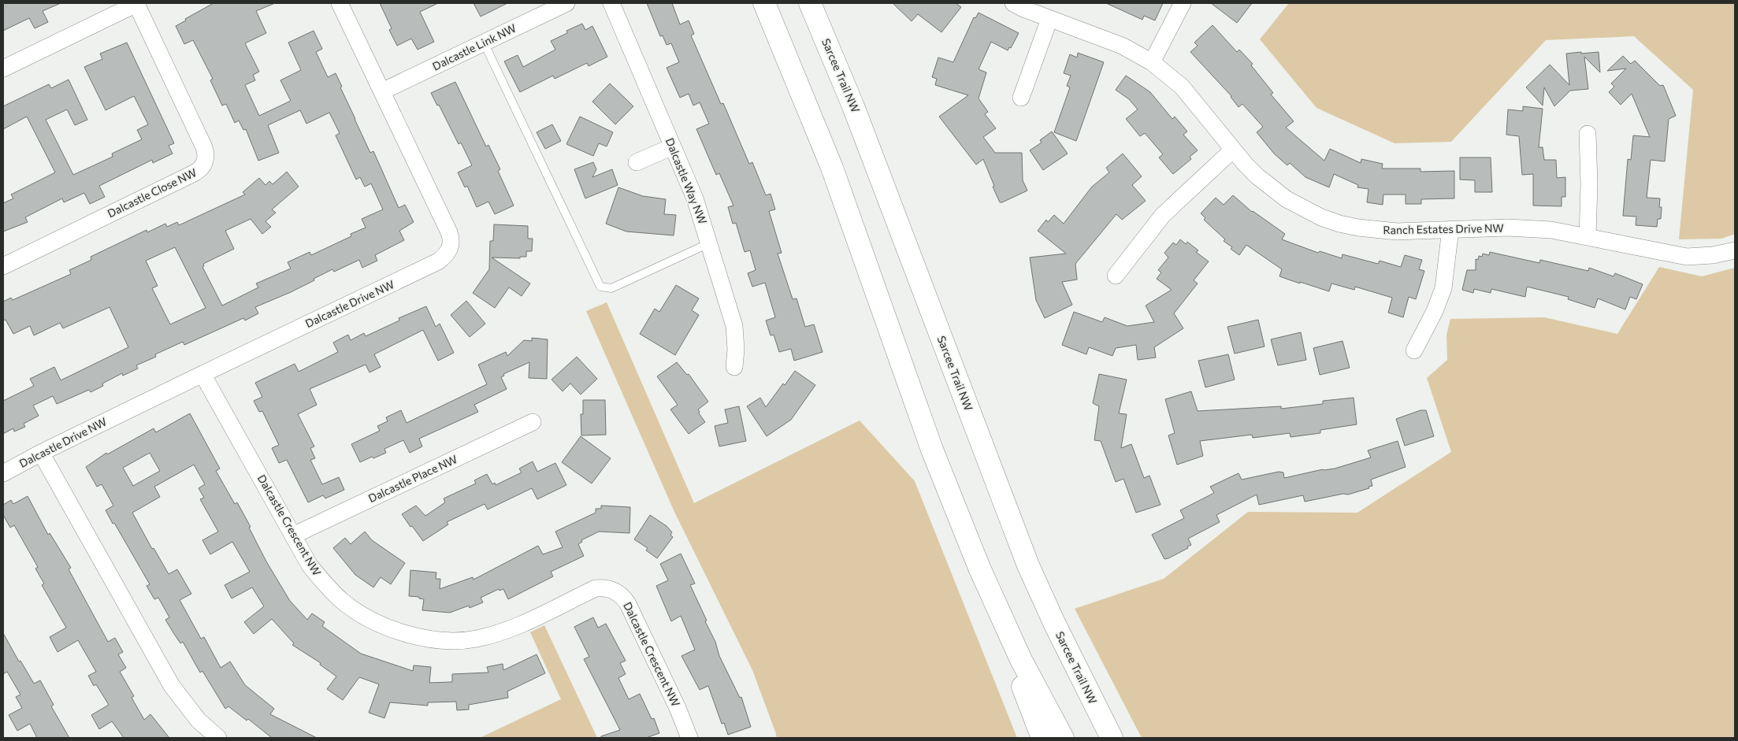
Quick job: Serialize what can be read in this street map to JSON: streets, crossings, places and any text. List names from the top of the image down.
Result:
{
  "streets": {
    "main road": ["Sarcee Trail NW"],
    "street": [
      "Dalcastle Link NW",
      "Dalcastle Way NW",
      "Dalcastle Close NW",
      "Ranch Estates Drive NW",
      "Dalcastle Drive NW",
      "Dalcastle Place NW",
      "Dalcastle Crescent NW"
    ]
  },
  "crossings": [
    ["Dalcastle Link NW", "Dalcastle Drive NW"],
    ["Dalcastle Drive NW", "Dalcastle Crescent NW"],
    ["Dalcastle Place NW", "Dalcastle Crescent NW"]
  ]
}
